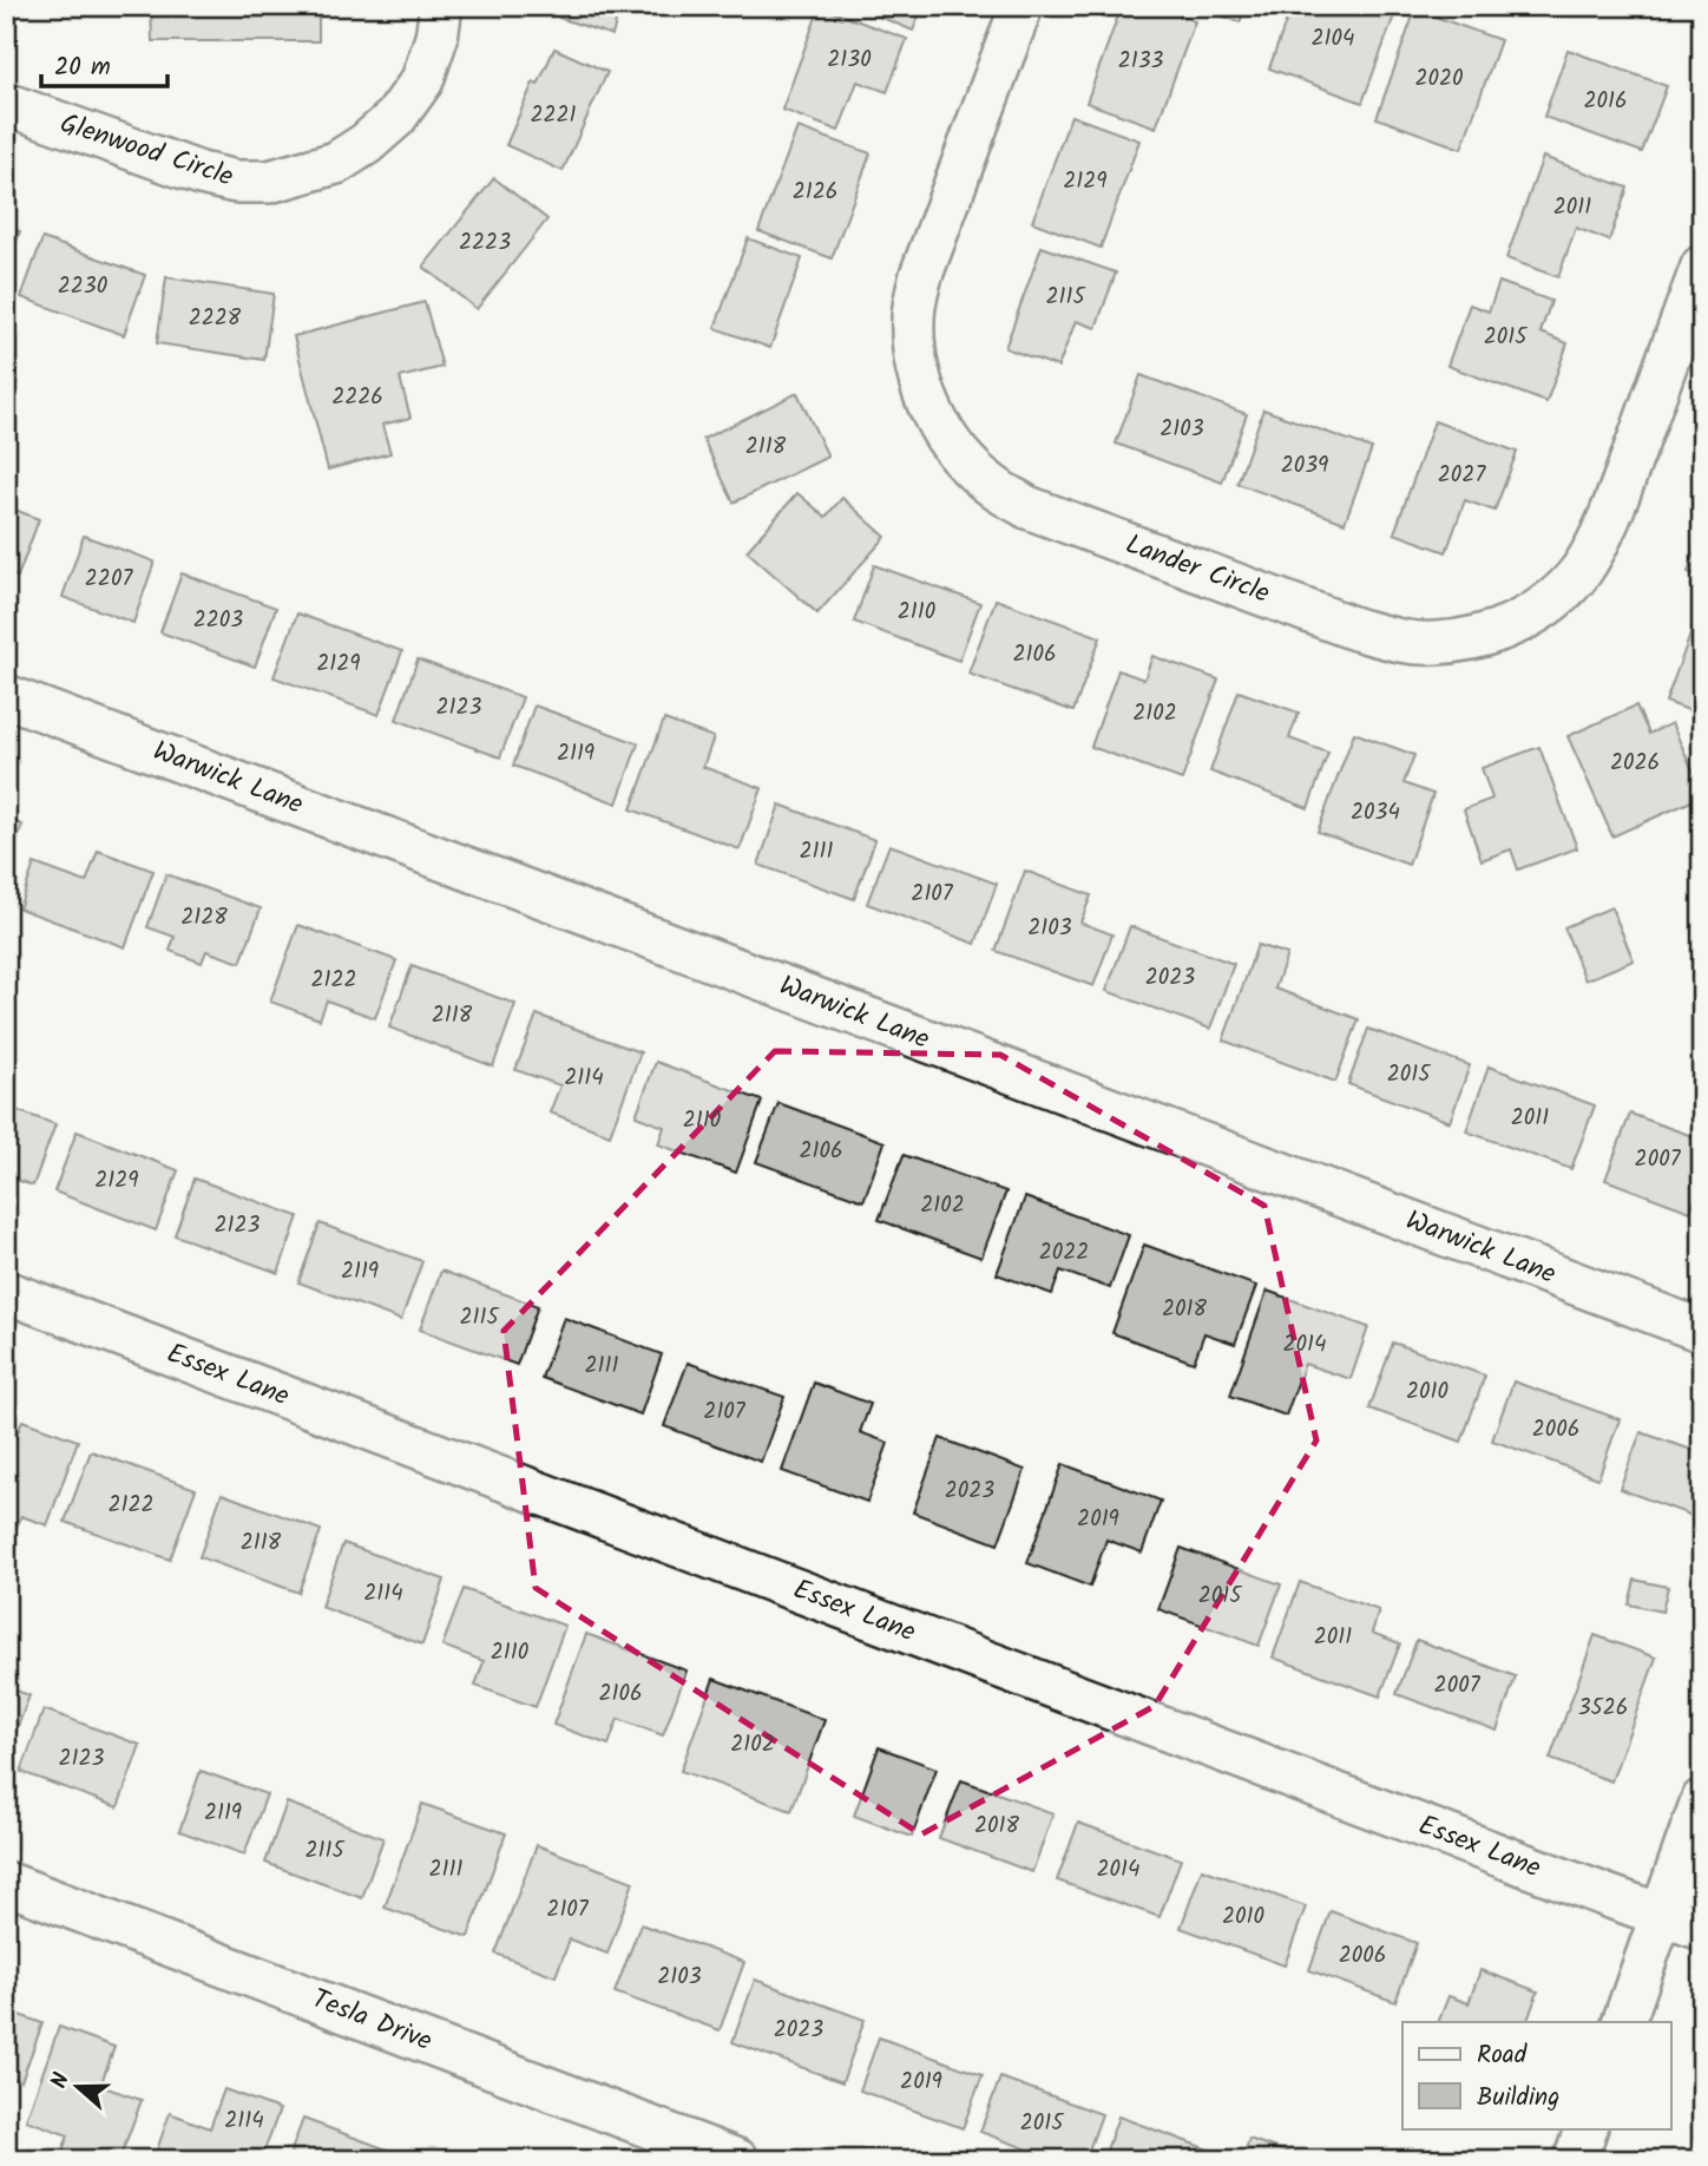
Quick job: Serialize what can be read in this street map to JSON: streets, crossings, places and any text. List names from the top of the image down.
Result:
{
  "streets": {
    "street": [
      "Glenwood Circle",
      "Lander Circle",
      "Warwick Lane",
      "Essex Lane",
      "Tesla Drive"
    ]
  },
  "house_numbers": [
    "2104",
    "2130",
    "2133",
    "2020",
    "2016",
    "2221",
    "2129",
    "2126",
    "2011",
    "2223",
    "2230",
    "2115",
    "2228",
    "2015",
    "2226",
    "2103",
    "2118",
    "2039",
    "2027",
    "2207",
    "2110",
    "2203",
    "2106",
    "2129",
    "2123",
    "2102",
    "2119",
    "2026",
    "2034",
    "2111",
    "2107",
    "2128",
    "2103",
    "2023",
    "2122",
    "2118",
    "2015",
    "2114",
    "2011",
    "2110",
    "2106",
    "2007",
    "2129",
    "2102",
    "2123",
    "2022",
    "2119",
    "2018",
    "2115",
    "2014",
    "2111",
    "2010",
    "2107",
    "2006",
    "2023",
    "2122",
    "2019",
    "2118",
    "2114",
    "2015",
    "2011",
    "2110",
    "2007",
    "2106",
    "3526",
    "2102",
    "2123",
    "2119",
    "2018",
    "2115",
    "2111",
    "2014",
    "2107",
    "2010",
    "2006",
    "2103",
    "2023",
    "2019",
    "2114",
    "2015"
  ],
  "legend": ["Road", "Building"],
  "scale_bar": "20 m",
  "north": "left"
}
